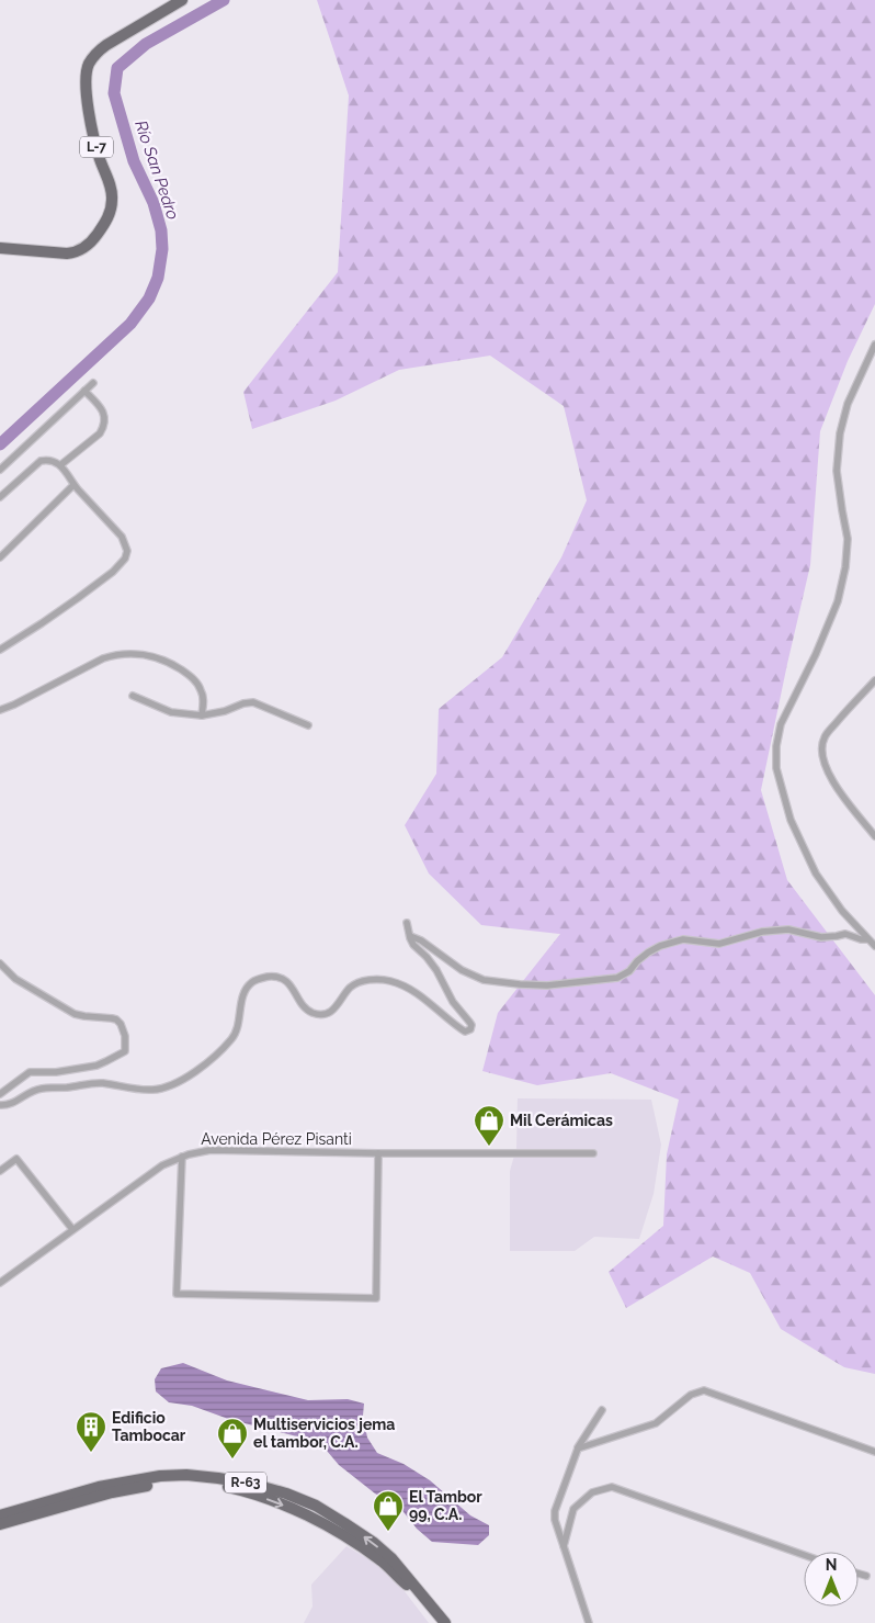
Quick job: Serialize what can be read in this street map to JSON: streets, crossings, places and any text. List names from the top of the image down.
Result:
{
  "streets": {
    "main road": ["L-7", "R-63"],
    "street": ["Avenida Pérez Pisanti"]
  },
  "water": ["Río San Pedro"],
  "places": {
    "shop": ["Mil Cerámicas", "Multiservicios jema el tambor, C.A.", "El Tambor 99, C.A."],
    "building": ["Edificio Tambocar"]
  },
  "north": "top"
}
